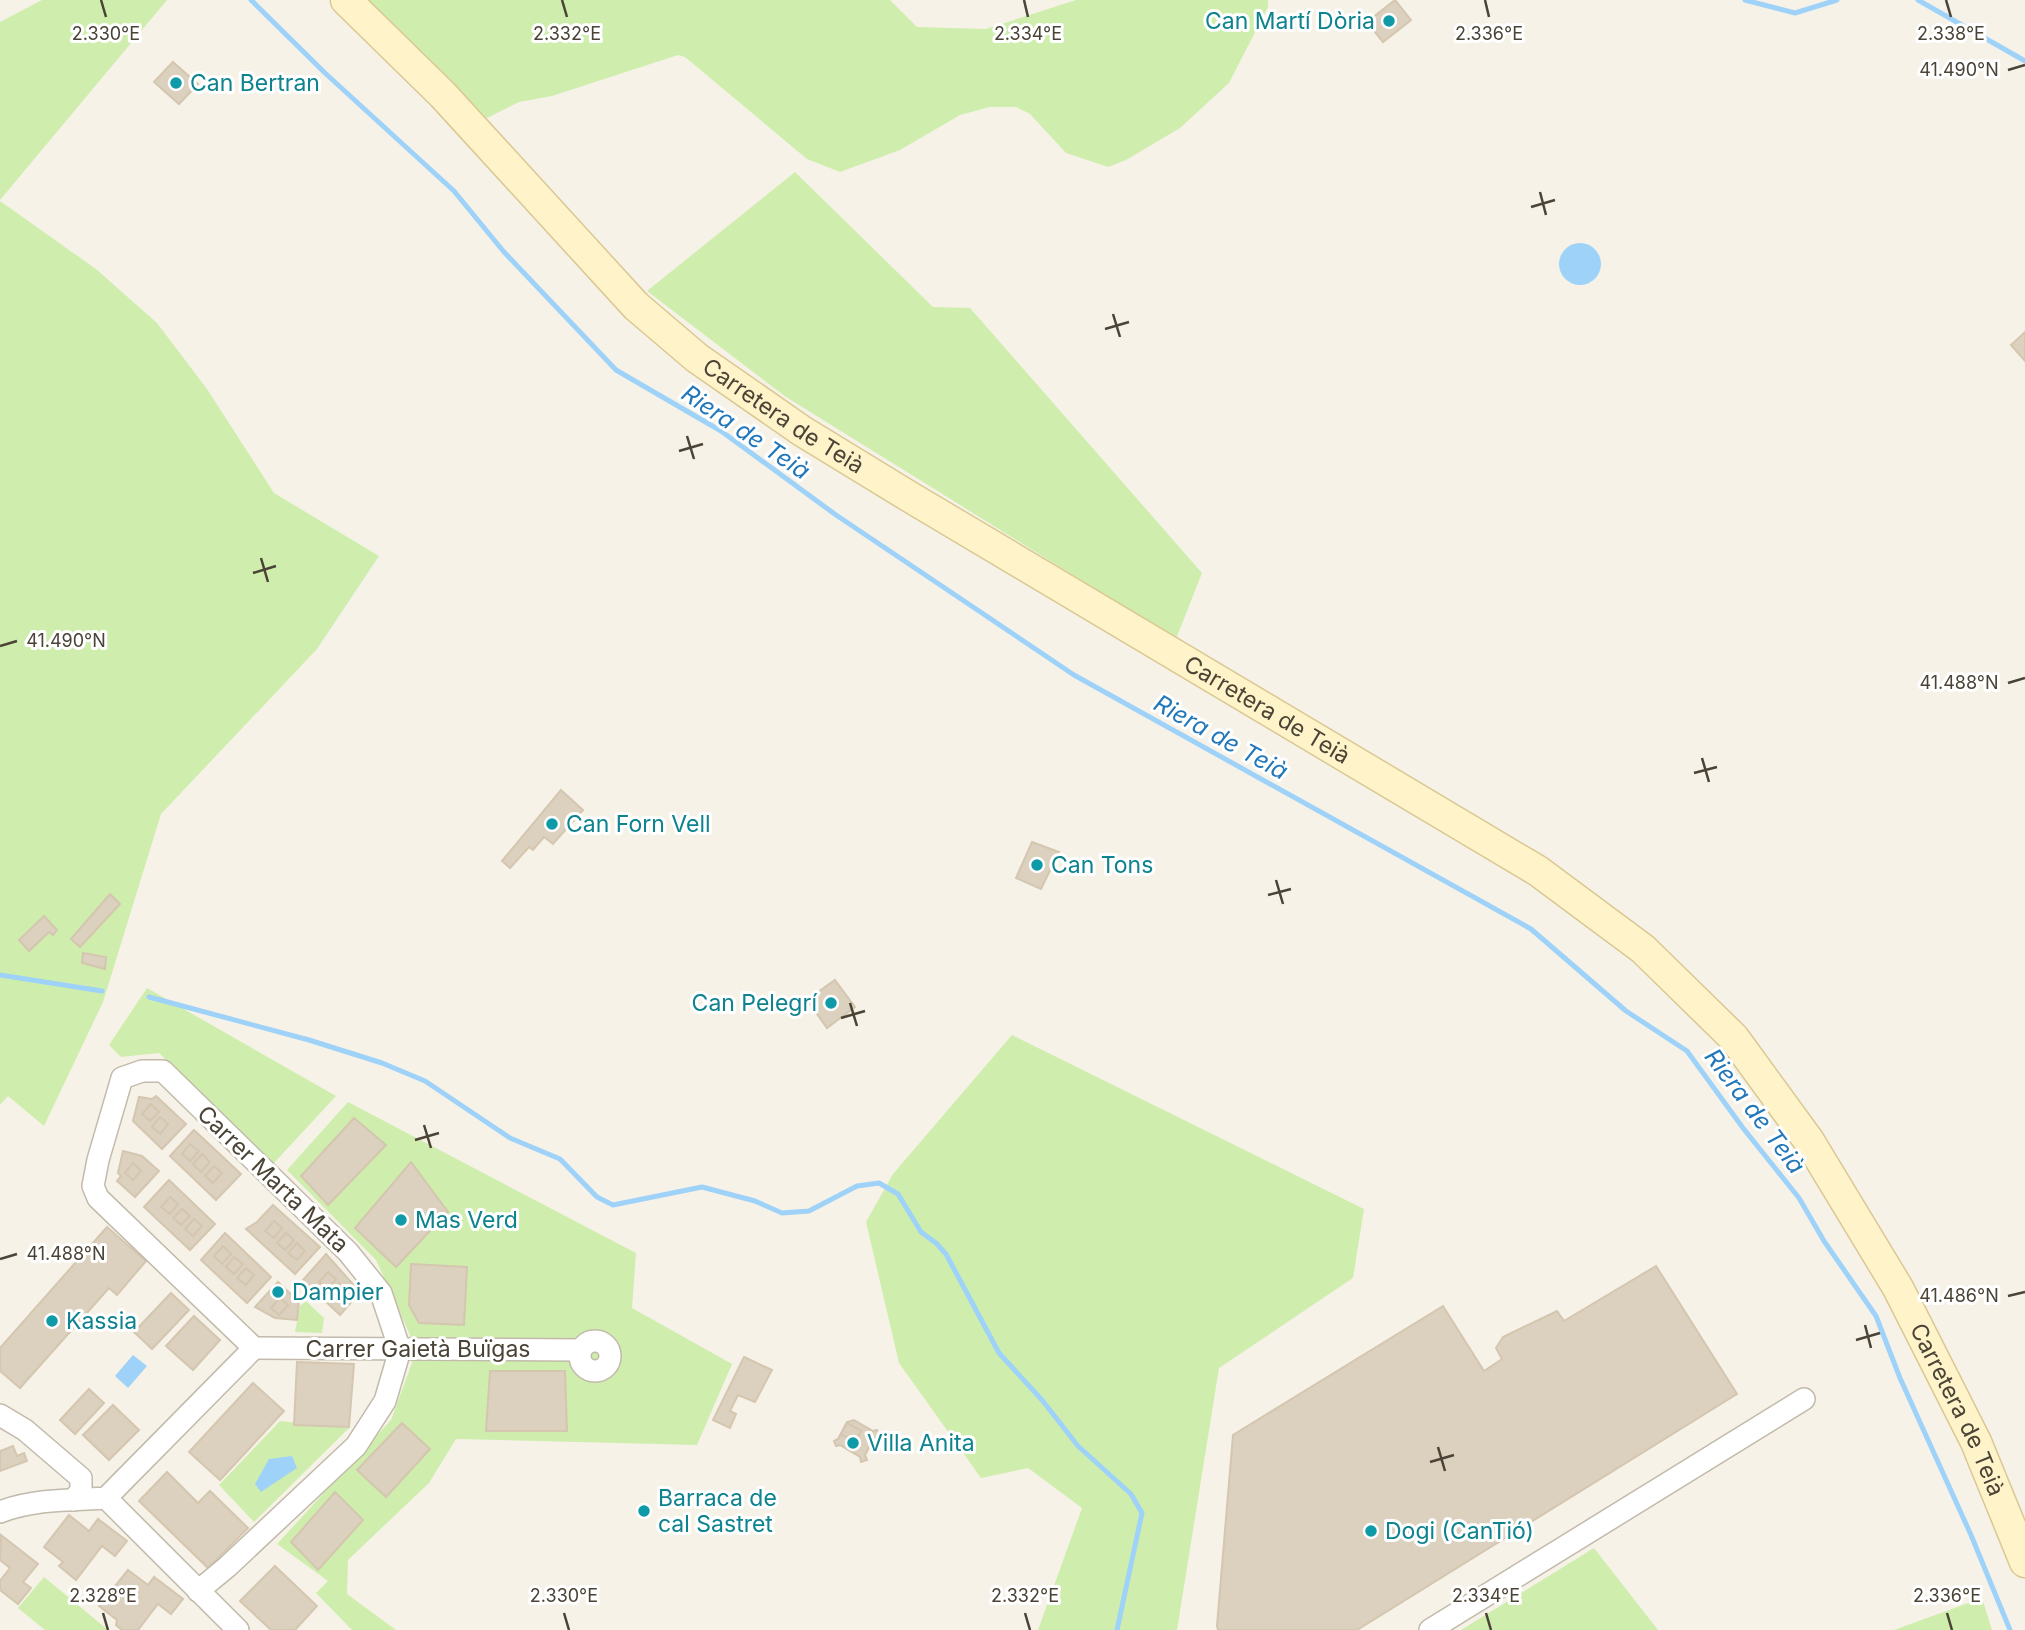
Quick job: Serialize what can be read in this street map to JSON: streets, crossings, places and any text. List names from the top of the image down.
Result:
{
  "streets": {
    "street": ["Carretera de Teià", "Carrer Marta Mata", "Carrer Gaietà Buïgas"]
  },
  "crossings": [
    ["Carrer Marta Mata", "Carrer Gaietà Buïgas"]
  ],
  "water": ["Riera de Teià"],
  "places": [
    "Can Martí Dòria",
    "Can Bertran",
    "Can Forn Vell",
    "Can Tons",
    "Can Pelegrí",
    "Mas Verd",
    "Dampier",
    "Kassia",
    "Villa Anita",
    "Barraca de cal Sastret",
    "Dogi (CanTió)"
  ],
  "coordinates": [
    "2.330°E",
    "2.332°E",
    "2.334°E",
    "2.336°E",
    "2.338°E",
    "41.490°N",
    "41.488°N",
    "41.486°N",
    "2.328°E"
  ]
}
